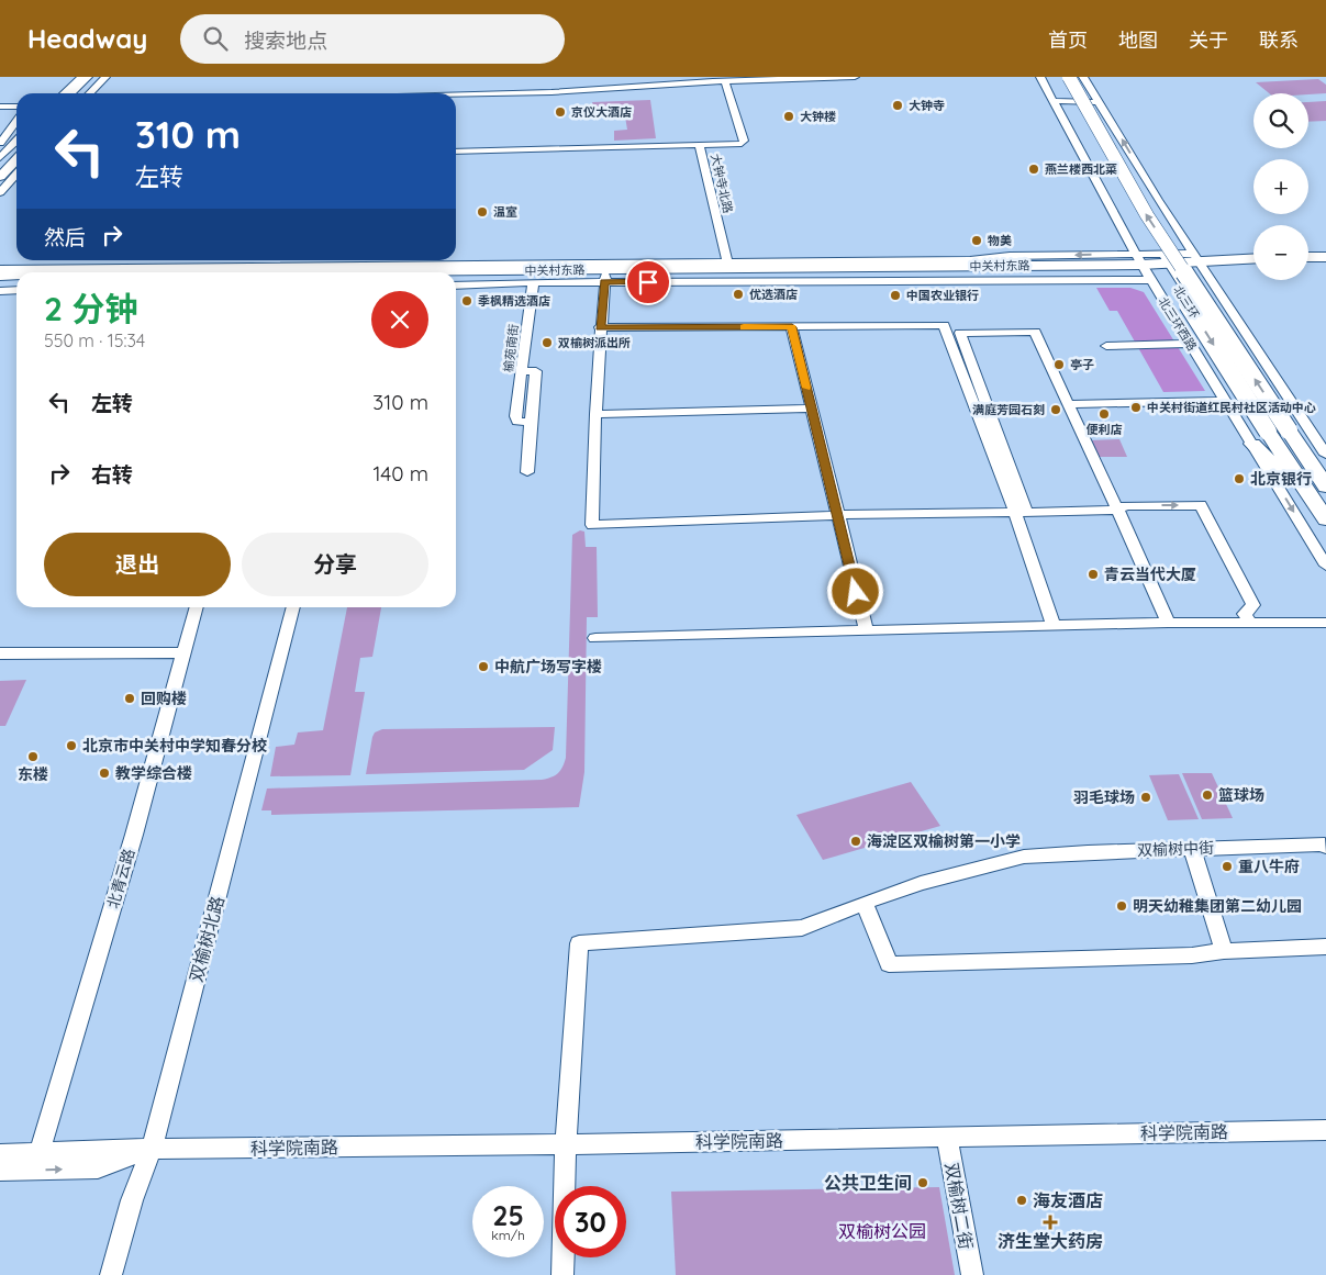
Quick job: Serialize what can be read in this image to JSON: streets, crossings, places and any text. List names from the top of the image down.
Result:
{
  "streets": {
    "highway": ["北三环"],
    "main road": ["中关村东路"],
    "street": [
      "大钟寺北路",
      "北三环西路",
      "榆苑南街",
      "双榆树中街",
      "北青云路",
      "双榆树北路",
      "科学院南路",
      "双榆树二街"
    ]
  },
  "crossings": [
    ["大钟寺北路", "中关村东路"],
    ["中关村东路", "北三环西路"],
    ["中关村东路", "榆苑南街"],
    ["双榆树中街", "科学院南路"],
    ["北青云路", "科学院南路"],
    ["双榆树北路", "科学院南路"],
    ["科学院南路", "双榆树二街"]
  ],
  "parks": ["双榆树公园"],
  "places": {
    "other": [
      "大钟寺",
      "京仪大酒店",
      "大钟楼",
      "燕兰楼西北菜",
      "温室",
      "物美",
      "优选酒店",
      "中国农业银行",
      "季枫精选酒店",
      "双榆树派出所",
      "亭子",
      "中关村街道红民村社区活动中心",
      "满庭芳园石刻",
      "便利店",
      "北京银行",
      "青云当代大厦",
      "中航广场写字楼",
      "回购楼",
      "北京市中关村中学知春分校",
      "东楼",
      "教学综合楼",
      "篮球场",
      "羽毛球场",
      "海淀区双榆树第一小学",
      "重八牛府",
      "明天幼稚集团第二幼儿园",
      "公共卫生间",
      "海友酒店"
    ],
    "health": ["济生堂大药房"]
  },
  "page": {
    "header": "Headway",
    "search": "搜索地点",
    "nav": [
      "首页",
      "地图",
      "关于",
      "联系"
    ],
    "map_buttons": ["+", "−"],
    "turn": ["310 m", "左转"],
    "then": "然后",
    "heading": ["2 分钟", "550 m · 15:34"],
    "list": [
      {
        "name": "左转",
        "value": "310 m"
      },
      {
        "name": "右转",
        "value": "140 m"
      }
    ],
    "buttons": ["退出", "分享"],
    "speed": "25 km/h",
    "limit": "30"
  }
}
